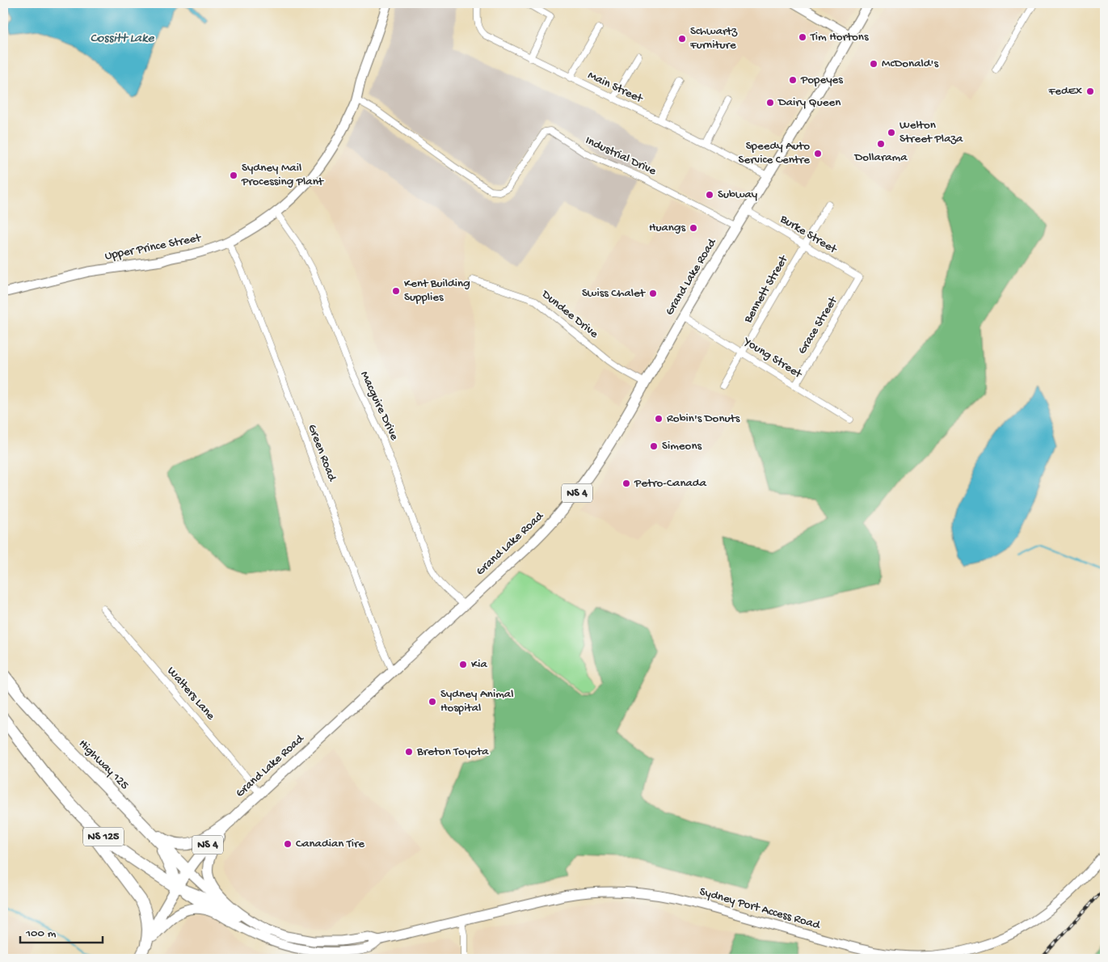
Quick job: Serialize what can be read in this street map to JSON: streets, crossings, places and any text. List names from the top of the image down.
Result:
{
  "streets": {
    "highway": ["Highway 125", "NS 125"],
    "main road": [
      "Upper Prince Street",
      "Grand Lake Road",
      "NS 4",
      "Sydney Port Access Road"
    ],
    "street": [
      "Main Street",
      "Industrial Drive",
      "Burke Street",
      "Bennett Street",
      "Dundee Drive",
      "Grace Street",
      "Young Street",
      "Macguire Drive",
      "Green Road",
      "Walters Lane"
    ]
  },
  "crossings": [
    ["Main Street", "Grand Lake Road"],
    ["Industrial Drive", "Upper Prince Street"],
    ["Industrial Drive", "Grand Lake Road"],
    ["Burke Street", "Grand Lake Road"],
    ["Burke Street", "Bennett Street"],
    ["Burke Street", "Grace Street"],
    ["Upper Prince Street", "Macguire Drive"],
    ["Upper Prince Street", "Green Road"],
    ["Grand Lake Road", "Dundee Drive"],
    ["Grand Lake Road", "Young Street"],
    ["Grand Lake Road", "Macguire Drive"],
    ["Grand Lake Road", "Green Road"],
    ["Grand Lake Road", "NS 4"],
    ["Grand Lake Road", "Walters Lane"],
    ["Grand Lake Road", "Highway 125"],
    ["Grand Lake Road", "NS 125"],
    ["Grand Lake Road", "Sydney Port Access Road"],
    ["Bennett Street", "Young Street"],
    ["Grace Street", "Young Street"],
    ["Highway 125", "Sydney Port Access Road"],
    ["NS 125", "Sydney Port Access Road"]
  ],
  "water": ["Cossitt Lake"],
  "places": [
    "Tim Hortons",
    "Schwartz Furniture",
    "McDonald's",
    "Popeyes",
    "FedEx",
    "Dairy Queen",
    "Welton Street Plaza",
    "Dollarama",
    "Speedy Auto Service Centre",
    "Sydney Mail Processing Plant",
    "Subway",
    "Huangs",
    "Kent Building Supplies",
    "Swiss Chalet",
    "Robin's Donuts",
    "Simeons",
    "Petro-Canada",
    "Kia",
    "Sydney Animal Hospital",
    "Breton Toyota",
    "Canadian Tire"
  ],
  "scale_bar": "100 m"
}
